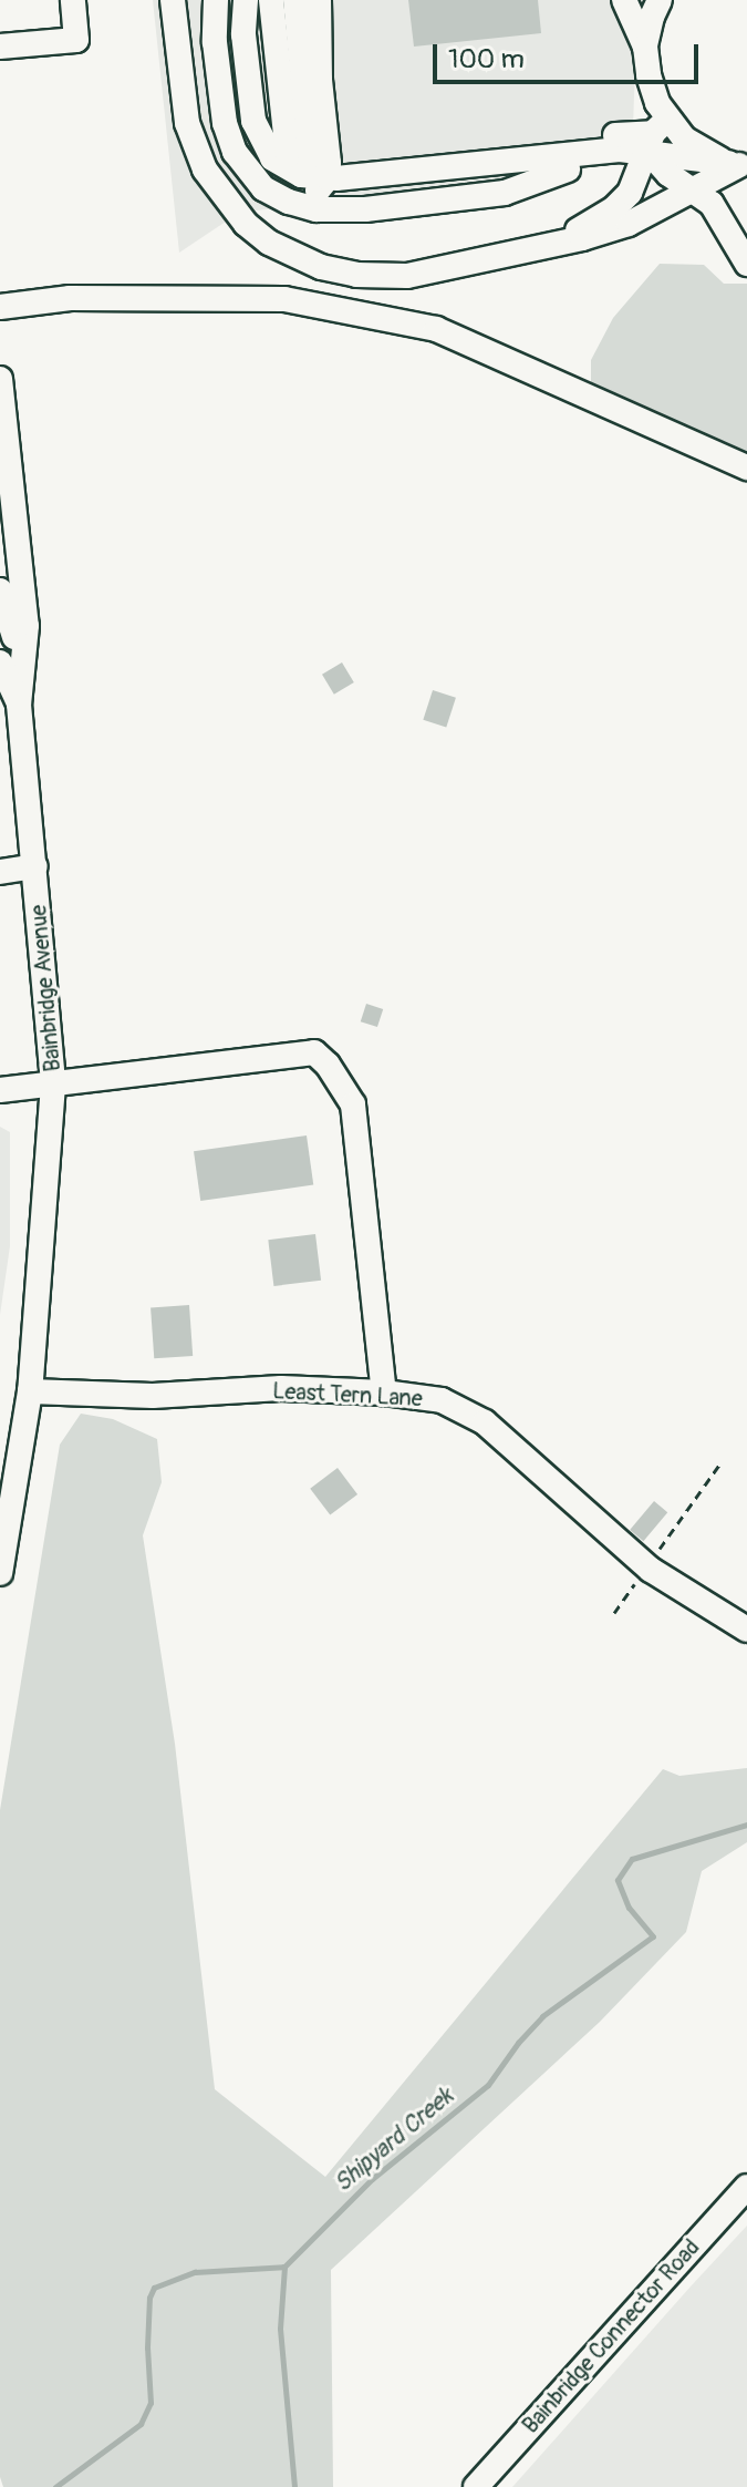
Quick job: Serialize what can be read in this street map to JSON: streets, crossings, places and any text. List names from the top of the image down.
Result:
{
  "streets": {
    "street": ["Bainbridge Avenue", "Least Tern Lane", "Bainbridge Connector Road"]
  },
  "crossings": [
    ["Bainbridge Avenue", "Least Tern Lane"]
  ],
  "water": ["Shipyard Creek"],
  "scale_bar": "100 m"
}
